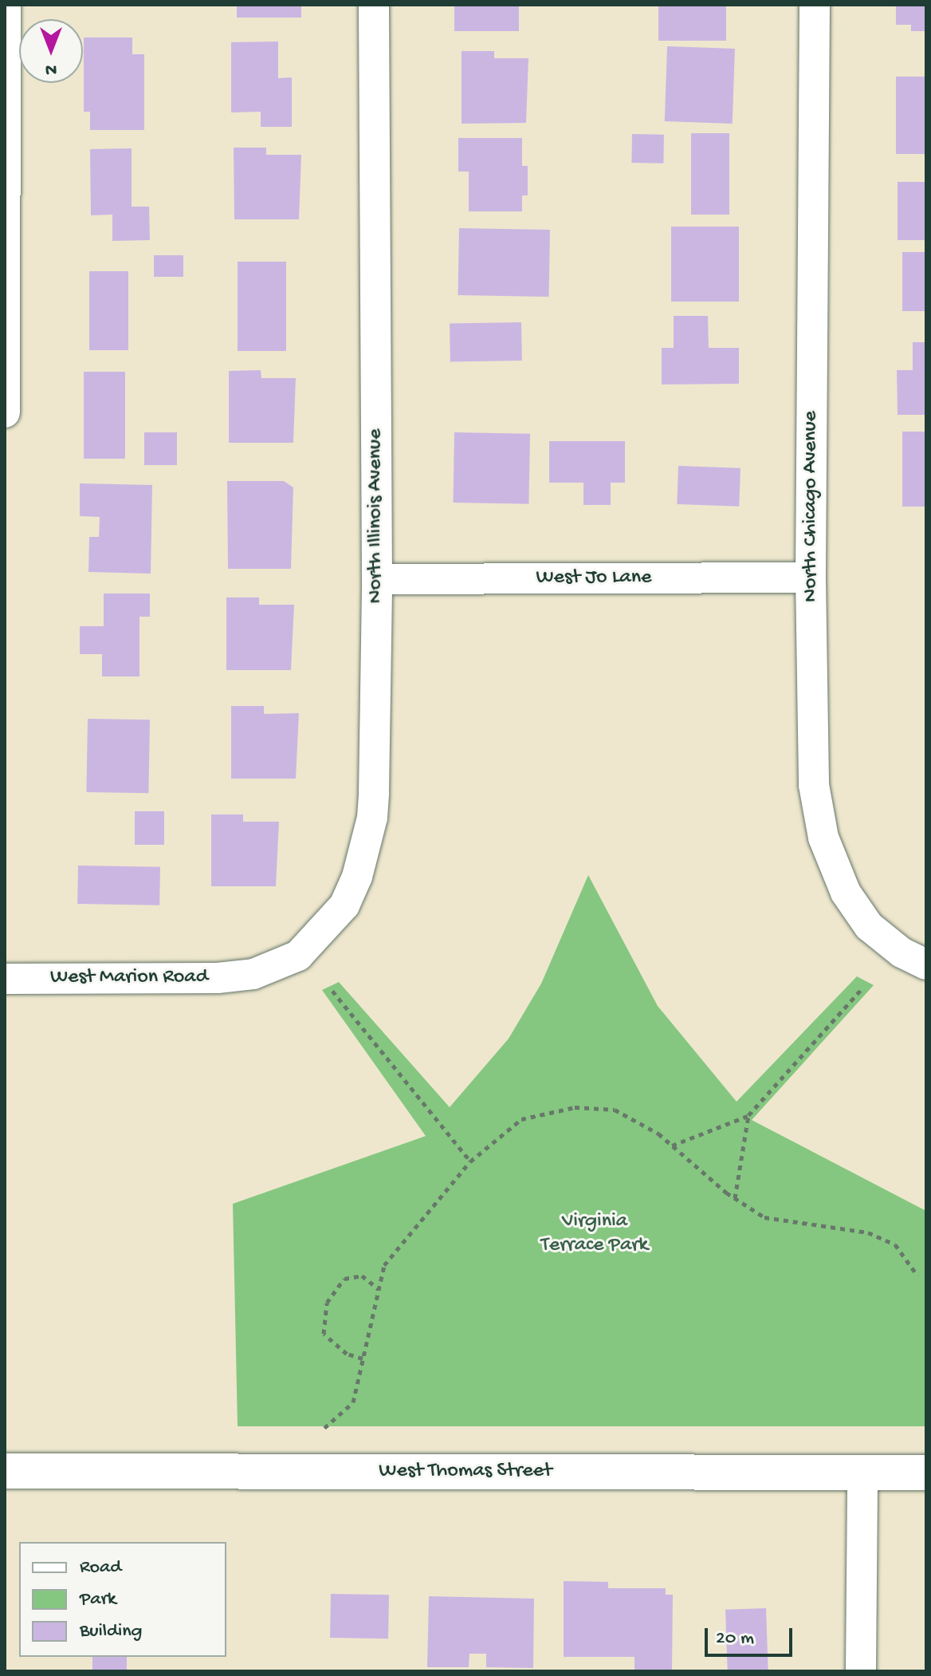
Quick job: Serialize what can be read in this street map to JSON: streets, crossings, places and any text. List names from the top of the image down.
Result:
{
  "streets": {
    "street": [
      "North Chicago Avenue",
      "North Illinois Avenue",
      "West Jo Lane",
      "West Marion Road",
      "West Thomas Street"
    ]
  },
  "crossings": [
    ["North Chicago Avenue", "West Jo Lane"],
    ["North Illinois Avenue", "West Jo Lane"],
    ["North Illinois Avenue", "West Marion Road"]
  ],
  "parks": ["Virginia Terrace Park"],
  "legend": ["Road", "Park", "Building"],
  "scale_bar": "20 m",
  "north": "bottom"
}
